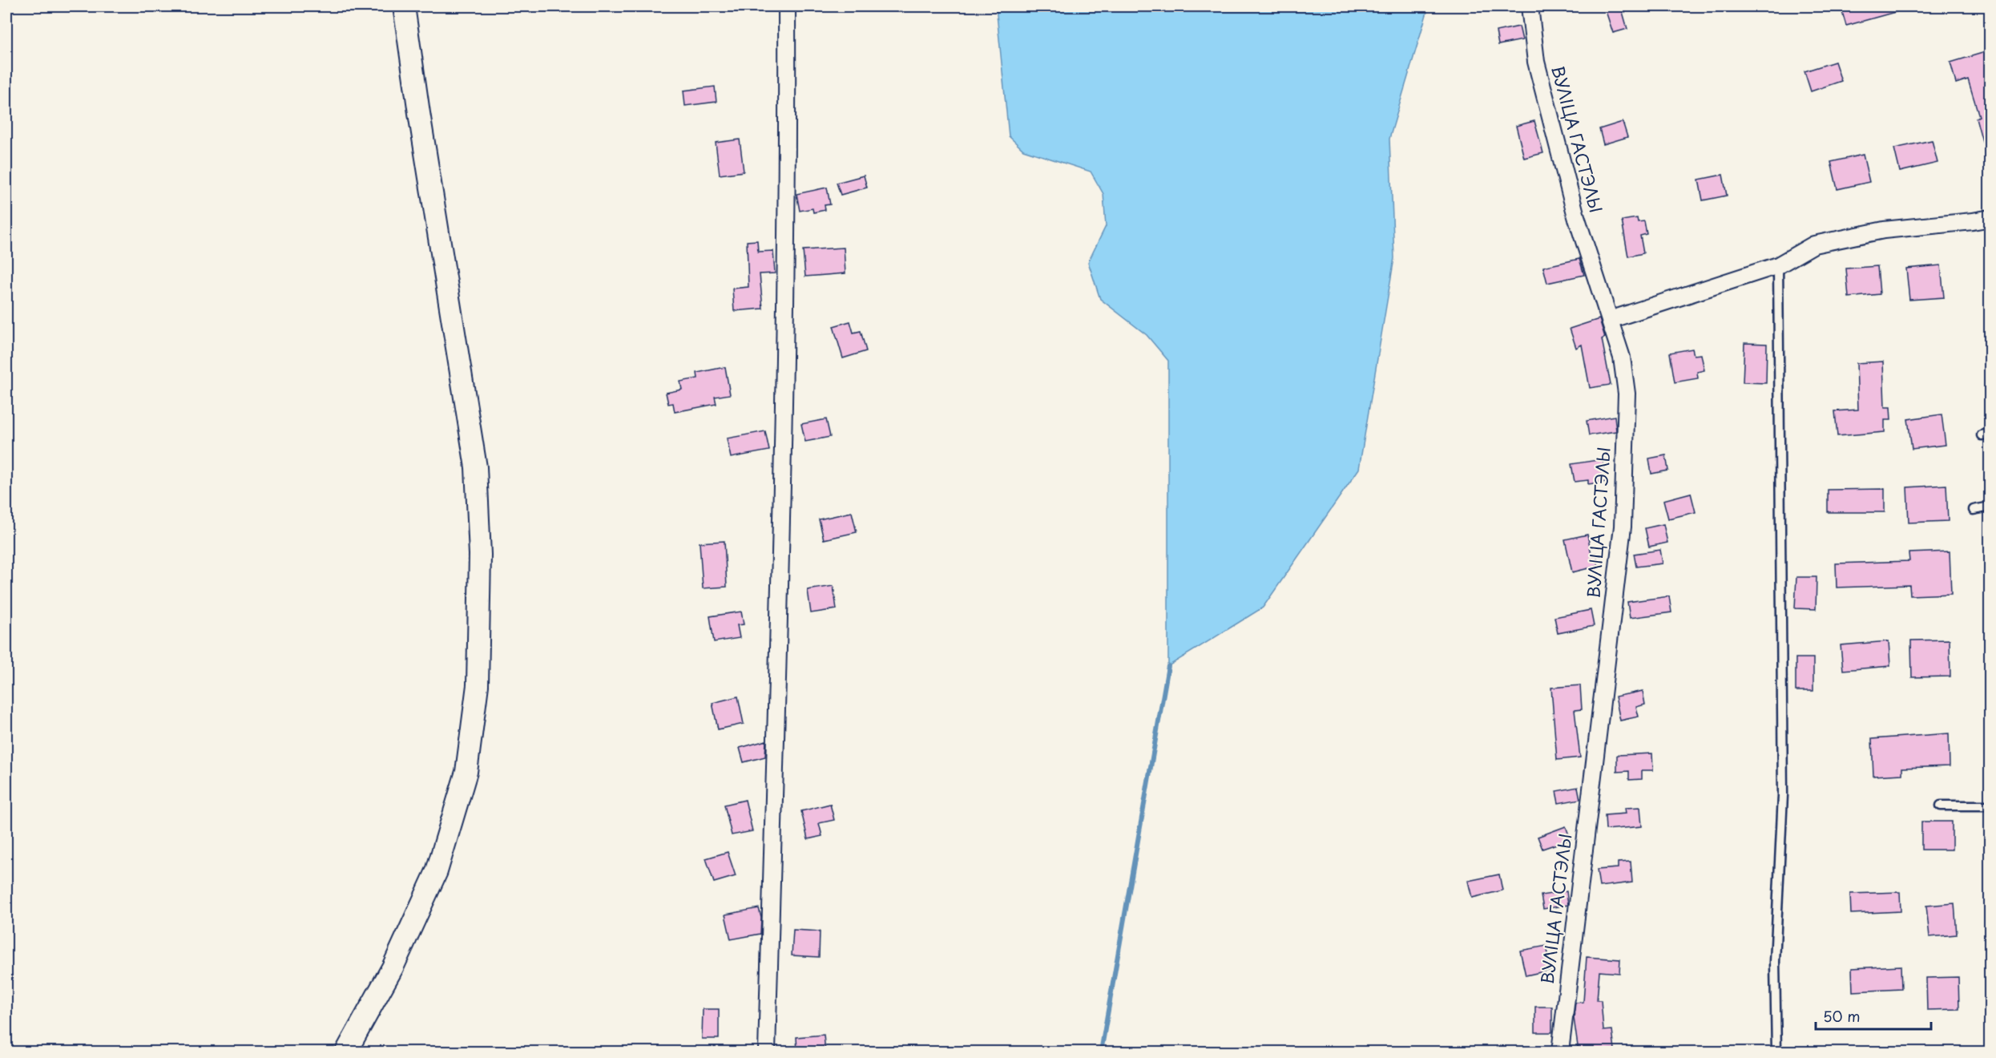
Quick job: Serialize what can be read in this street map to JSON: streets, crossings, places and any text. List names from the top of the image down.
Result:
{
  "streets": {
    "street": ["ВУЛІЦА ГАСТЭЛЫ"]
  },
  "scale_bar": "50 m"
}
